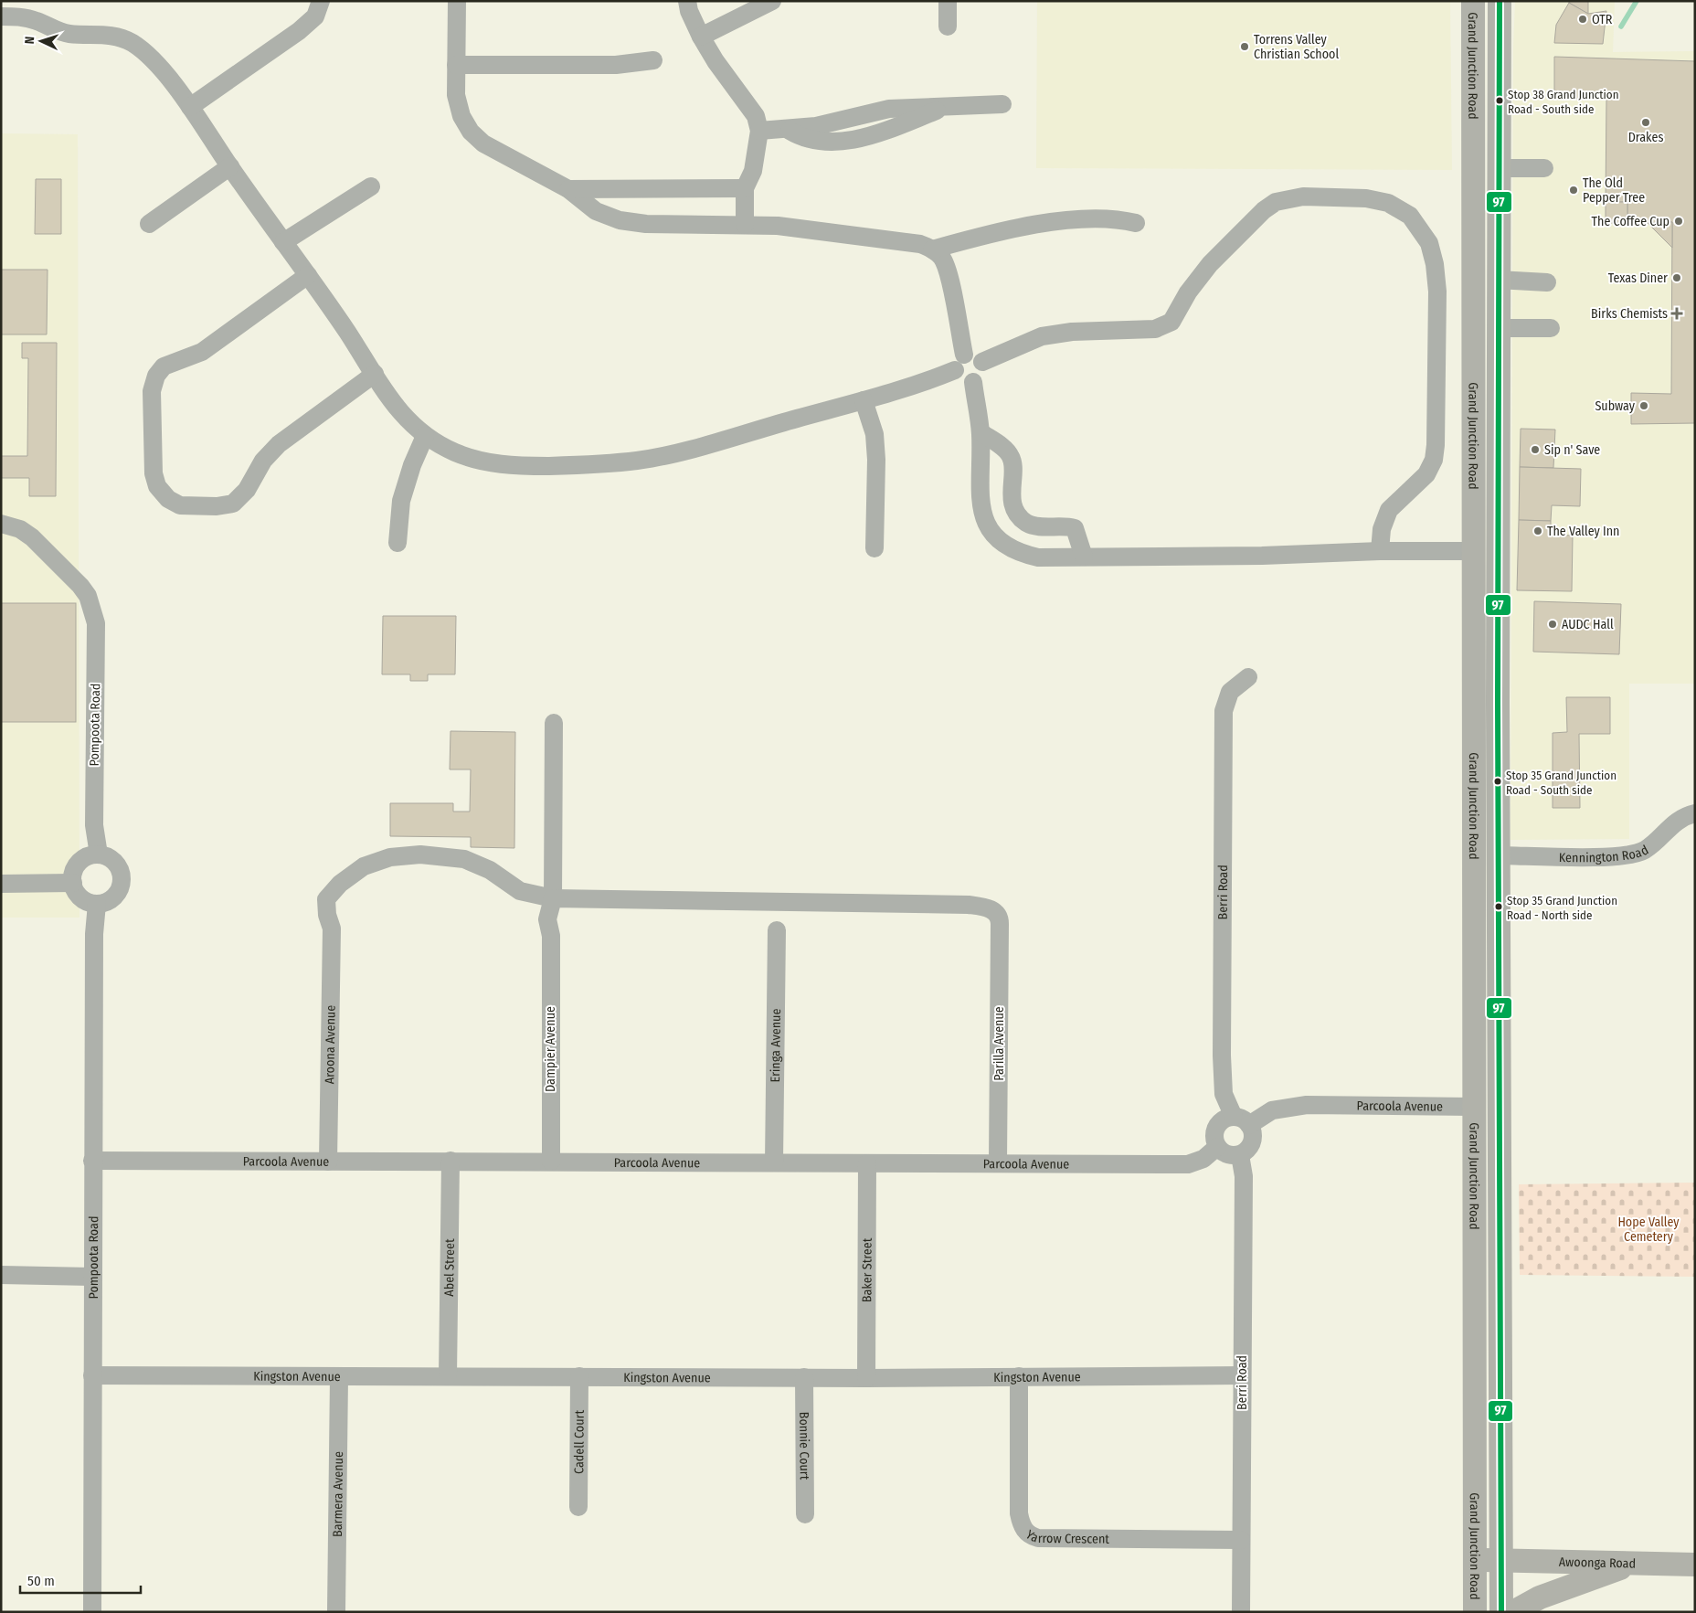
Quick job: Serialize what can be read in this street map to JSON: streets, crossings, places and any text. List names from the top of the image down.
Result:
{
  "streets": {
    "main road": ["Grand Junction Road", "Awoonga Road"],
    "street": [
      "Pompoota Road",
      "Kennington Road",
      "Berri Road",
      "Parilla Avenue",
      "Aroona Avenue",
      "Eringa Avenue",
      "Dampier Avenue",
      "Parcoola Avenue",
      "Abel Street",
      "Baker Street",
      "Kingston Avenue",
      "Cadell Court",
      "Bonnie Court",
      "Barmera Avenue",
      "Yarrow Crescent"
    ]
  },
  "crossings": [
    ["Grand Junction Road", "Kennington Road"],
    ["Grand Junction Road", "Parcoola Avenue"],
    ["Grand Junction Road", "Awoonga Road"],
    ["Pompoota Road", "Parcoola Avenue"],
    ["Pompoota Road", "Kingston Avenue"],
    ["Berri Road", "Parcoola Avenue"],
    ["Berri Road", "Kingston Avenue"],
    ["Berri Road", "Yarrow Crescent"],
    ["Parilla Avenue", "Aroona Avenue"],
    ["Parilla Avenue", "Parcoola Avenue"],
    ["Aroona Avenue", "Dampier Avenue"],
    ["Aroona Avenue", "Parcoola Avenue"],
    ["Eringa Avenue", "Parcoola Avenue"],
    ["Dampier Avenue", "Parcoola Avenue"],
    ["Parcoola Avenue", "Abel Street"],
    ["Parcoola Avenue", "Baker Street"],
    ["Abel Street", "Kingston Avenue"],
    ["Baker Street", "Kingston Avenue"],
    ["Kingston Avenue", "Cadell Court"],
    ["Kingston Avenue", "Bonnie Court"],
    ["Kingston Avenue", "Barmera Avenue"],
    ["Kingston Avenue", "Yarrow Crescent"]
  ],
  "parks": ["Hope Valley Cemetery"],
  "places": {
    "other": [
      "OTR",
      "Torrens Valley Christian School",
      "Stop 38 Grand Junction Road - South side",
      "Drakes",
      "The Old Pepper Tree",
      "The Coffee Cup",
      "Texas Diner",
      "Subway",
      "Sip n' Save",
      "The Valley Inn",
      "AUDC Hall",
      "Stop 35 Grand Junction Road - South side",
      "Stop 35 Grand Junction Road - North side"
    ],
    "health": ["Birks Chemists"]
  },
  "lines": ["transit line 97"],
  "scale_bar": "50 m",
  "north": "left"
}
